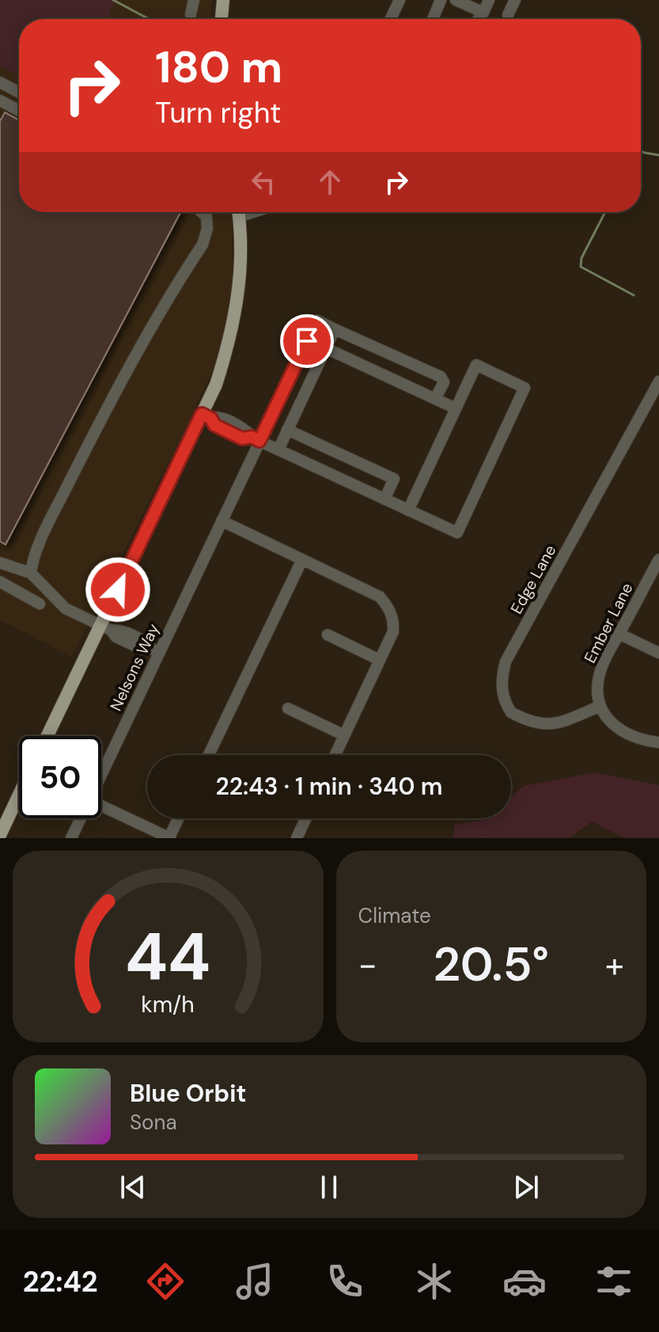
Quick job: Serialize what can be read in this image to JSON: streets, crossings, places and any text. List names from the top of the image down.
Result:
{
  "streets": {
    "street": ["Edge Lane", "Ember Lane", "Nelsons Way"]
  },
  "crossings": [
    ["Edge Lane", "Ember Lane"]
  ],
  "page": {
    "turn": ["180 m", "Turn right"],
    "limit": "50",
    "trip": "22:43 · 1 min · 340 m",
    "tile": "Climate",
    "heat": ["−", "20.5°", "+"],
    "song": ["Blue Orbit", "Sona"],
    "tabs": "22:42",
    "gauge": ["44", "km/h"]
  }
}
